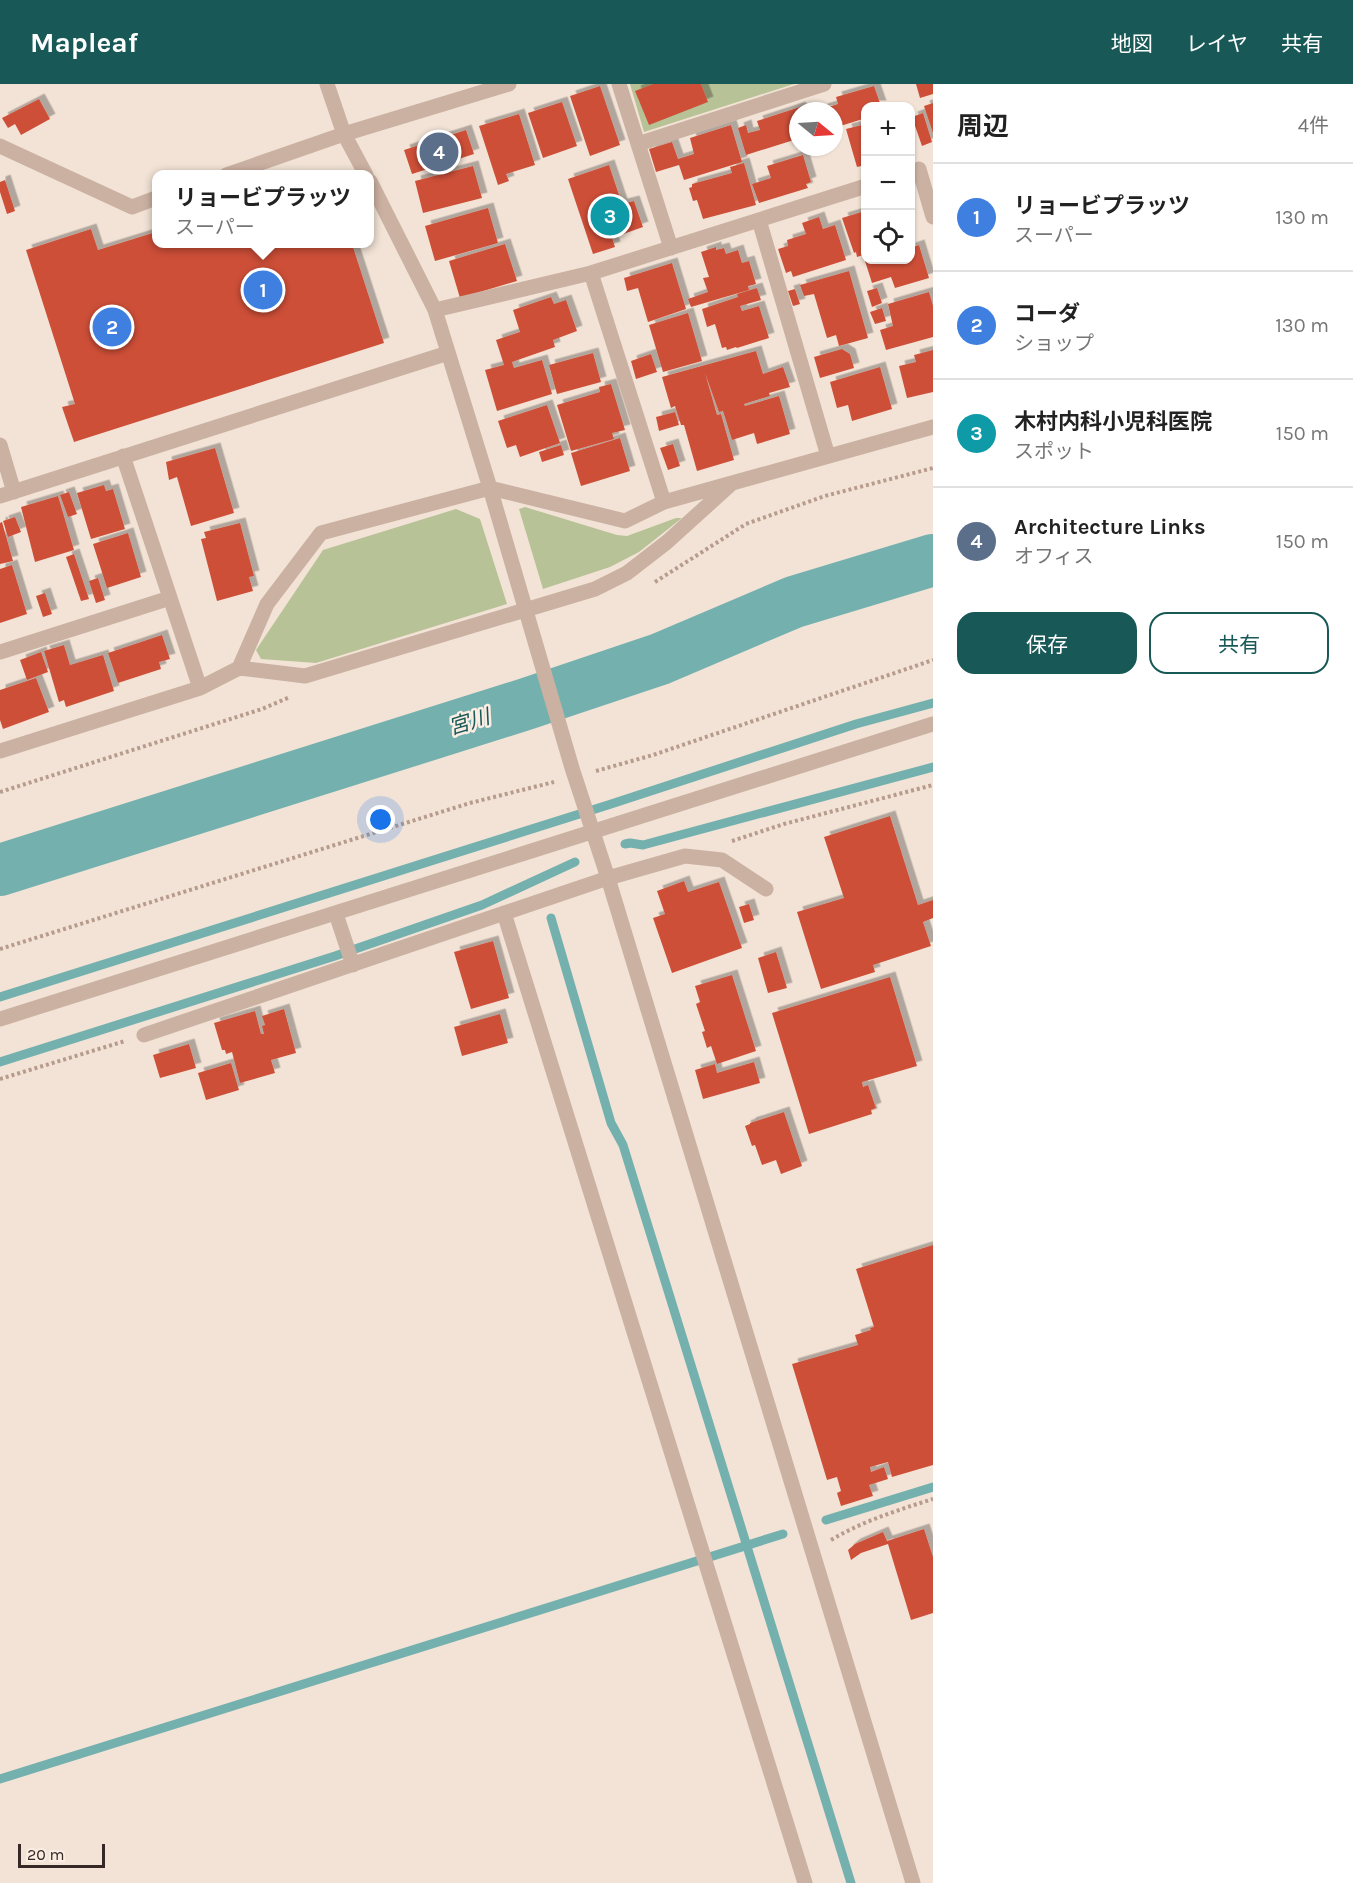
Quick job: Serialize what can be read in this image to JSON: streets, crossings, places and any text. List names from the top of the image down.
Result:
{
  "water": ["宮川"],
  "scale_bar": "20 m",
  "north": "right",
  "page": {
    "header": "Mapleaf",
    "nav": ["地図", "レイヤ", "共有"],
    "heading": ["周辺", "4件"],
    "map_buttons": ["+", "−"],
    "pins": [
      "4",
      "3",
      "1",
      "2"
    ],
    "list": [
      {
        "mark": "1",
        "name": "リョービプラッツ",
        "note": "スーパー",
        "value": "130 m"
      },
      {
        "mark": "2",
        "name": "コーダ",
        "note": "ショップ",
        "value": "130 m"
      },
      {
        "mark": "3",
        "name": "木村内科小児科医院",
        "note": "スポット",
        "value": "150 m"
      },
      {
        "mark": "4",
        "name": "Architecture Links",
        "note": "オフィス",
        "value": "150 m"
      }
    ],
    "popup": ["リョービプラッツ", "スーパー"],
    "buttons": ["保存", "共有"],
    "scale": "20 m"
  }
}
